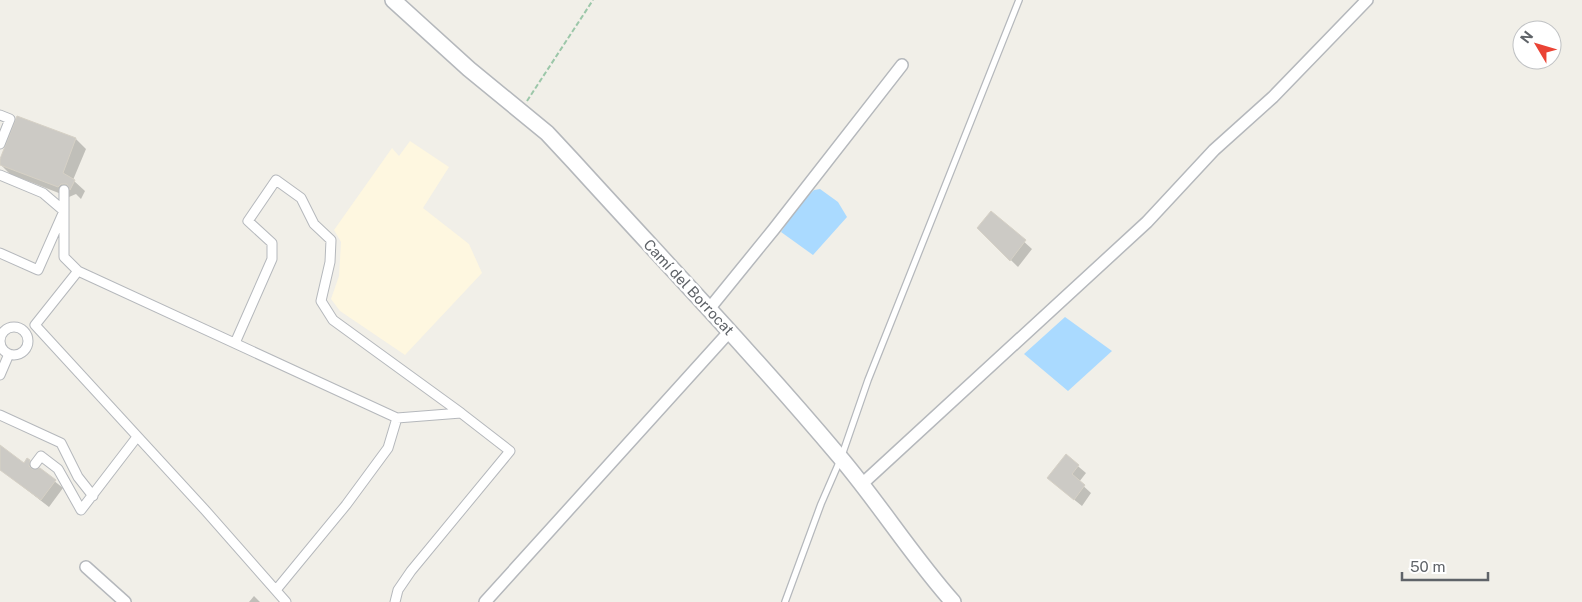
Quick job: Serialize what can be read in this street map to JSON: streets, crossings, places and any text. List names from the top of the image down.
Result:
{
  "streets": {
    "street": ["Camí del Borrocat"]
  },
  "scale_bar": "50 m",
  "north": "top left"
}
